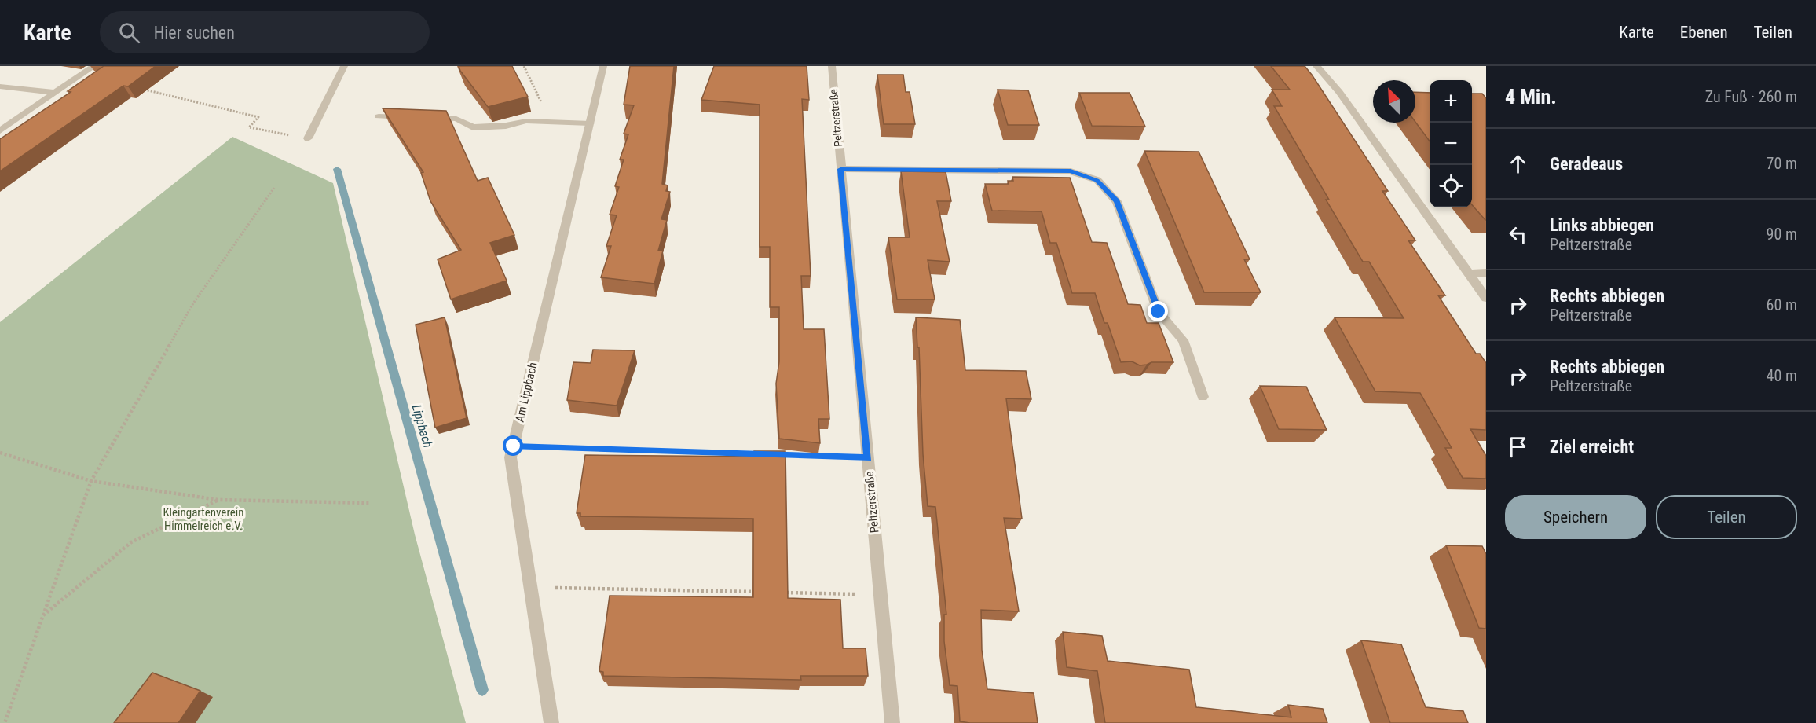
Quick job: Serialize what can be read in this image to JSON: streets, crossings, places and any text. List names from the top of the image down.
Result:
{
  "streets": {
    "street": ["Peltzerstraße", "Am Lippbach"]
  },
  "water": ["Lippbach"],
  "parks": ["Kleingartenverein Himmelreich e.V."],
  "north": "top left",
  "page": {
    "header": "Karte",
    "search": "Hier suchen",
    "nav": ["Karte", "Ebenen", "Teilen"],
    "heading": ["4 Min.", "Zu Fuß · 260 m"],
    "map_buttons": ["+", "−"],
    "list": [
      ["Geradeaus", "70 m"],
      ["Links abbiegen", "Peltzerstraße", "90 m"],
      ["Rechts abbiegen", "Peltzerstraße", "60 m"],
      ["Rechts abbiegen", "Peltzerstraße", "40 m"],
      "Ziel erreicht"
    ],
    "buttons": ["Speichern", "Teilen"]
  }
}
